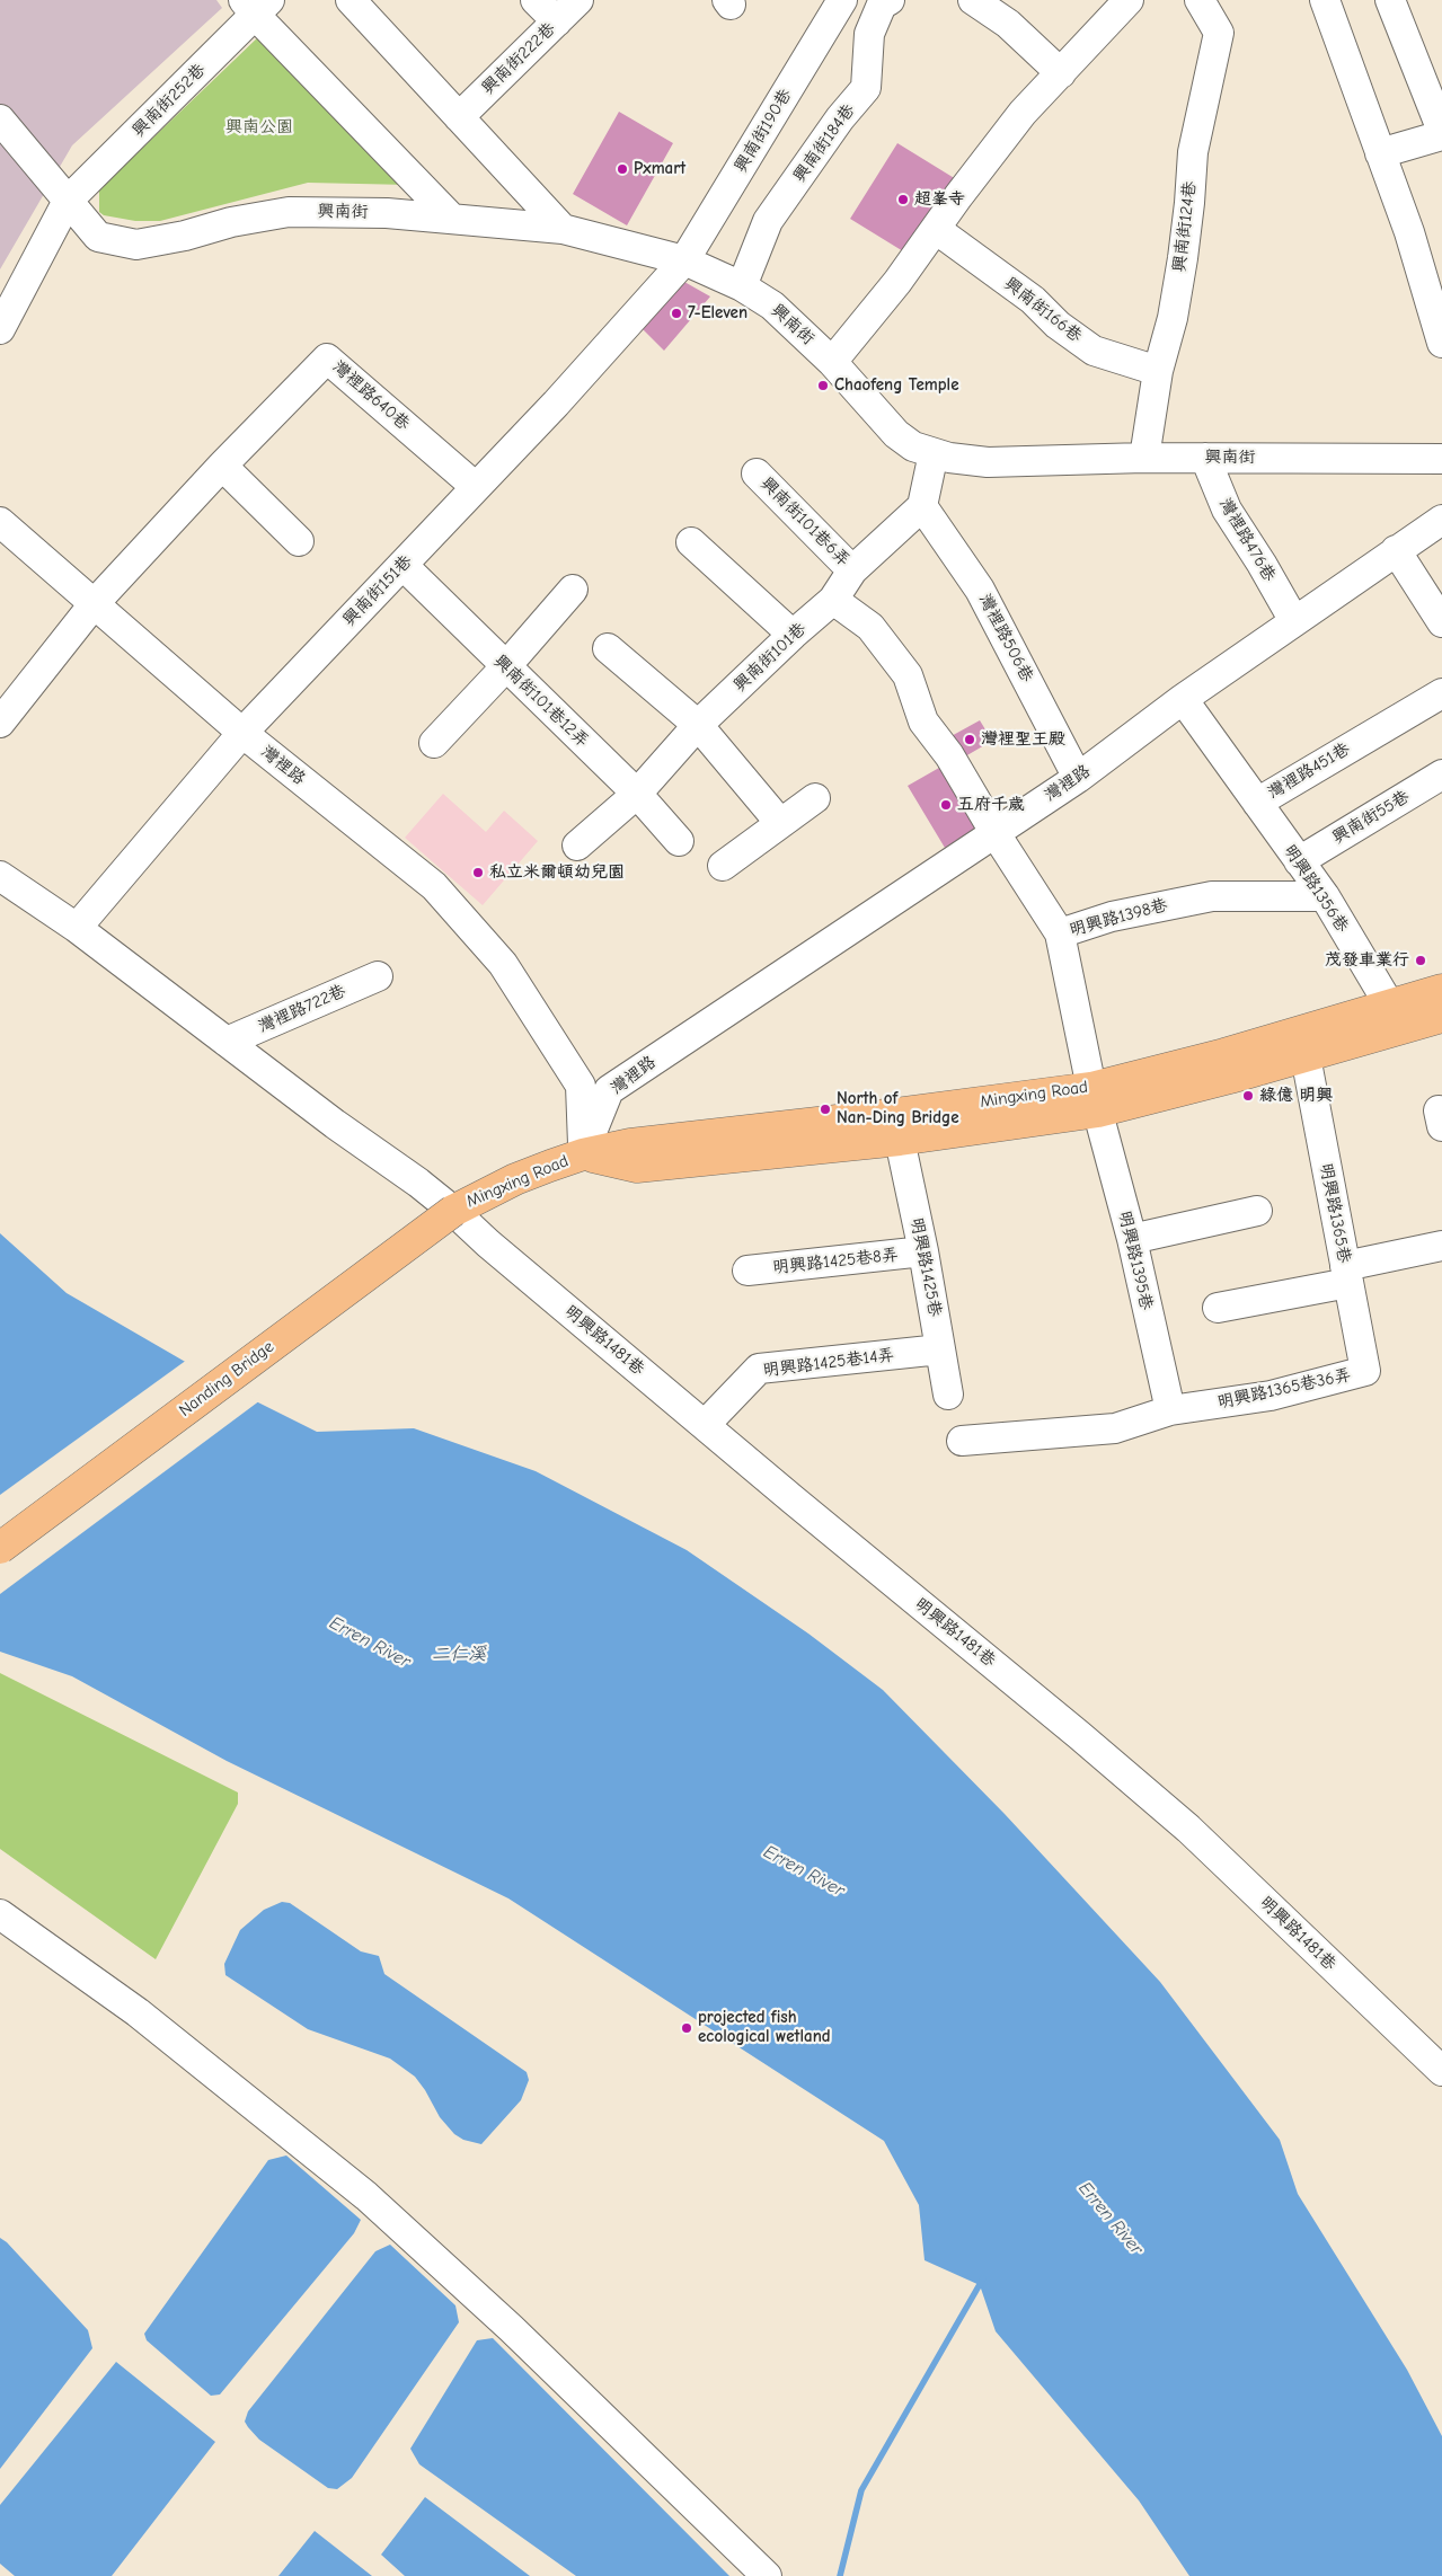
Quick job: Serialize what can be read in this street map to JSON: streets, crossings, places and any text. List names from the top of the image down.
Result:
{
  "streets": {
    "main road": ["Mingxing Road", "Nanding Bridge"],
    "street": [
      "興南街222巷",
      "興南街252巷",
      "興南街190巷",
      "興南街184巷",
      "興南街",
      "興南街124巷",
      "興南街166巷",
      "灣裡路640巷",
      "興南街101巷6弄",
      "灣裡路476巷",
      "興南街151巷",
      "灣裡路506巷",
      "興南街101巷",
      "興南街101巷12弄",
      "灣裡路",
      "灣裡路451巷",
      "興南街55巷",
      "明興路1356巷",
      "明興路1398巷",
      "灣裡路722巷",
      "明興路1365巷",
      "明興路1395巷",
      "明興路1425巷8弄",
      "明興路1425巷",
      "明興路1481巷",
      "明興路1425巷14弄",
      "明興路1365巷36弄"
    ]
  },
  "crossings": [
    ["興南街252巷", "興南街"],
    ["興南街190巷", "興南街"],
    ["興南街190巷", "興南街151巷"],
    ["興南街184巷", "興南街"],
    ["興南街", "興南街124巷"],
    ["興南街", "灣裡路476巷"],
    ["興南街", "興南街151巷"],
    ["興南街124巷", "興南街166巷"],
    ["灣裡路640巷", "興南街151巷"],
    ["灣裡路640巷", "灣裡路"],
    ["興南街101巷6弄", "興南街101巷"],
    ["灣裡路476巷", "灣裡路"],
    ["興南街151巷", "興南街101巷12弄"],
    ["興南街151巷", "灣裡路"],
    ["灣裡路506巷", "興南街101巷"],
    ["灣裡路506巷", "灣裡路"],
    ["興南街101巷", "興南街101巷12弄"],
    ["灣裡路", "灣裡路451巷"],
    ["灣裡路", "Mingxing Road"],
    ["灣裡路451巷", "明興路1356巷"],
    ["興南街55巷", "明興路1356巷"],
    ["明興路1356巷", "明興路1398巷"],
    ["明興路1356巷", "Mingxing Road"],
    ["明興路1398巷", "Mingxing Road"],
    ["明興路1398巷", "明興路1395巷"],
    ["Mingxing Road", "明興路1365巷"],
    ["Mingxing Road", "明興路1395巷"],
    ["Mingxing Road", "明興路1425巷"],
    ["Mingxing Road", "明興路1481巷"],
    ["Mingxing Road", "Nanding Bridge"],
    ["明興路1365巷", "明興路1365巷36弄"],
    ["明興路1395巷", "明興路1365巷36弄"],
    ["明興路1425巷8弄", "明興路1425巷"],
    ["明興路1425巷", "明興路1425巷14弄"],
    ["明興路1481巷", "明興路1425巷14弄"],
    ["明興路1481巷", "Nanding Bridge"]
  ],
  "water": ["Erren River", "二仁溪"],
  "parks": ["興南公園"],
  "places": [
    "Pxmart",
    "超峯寺",
    "7-Eleven",
    "Chaofeng Temple",
    "灣裡聖王殿",
    "五府千歲",
    "私立米爾頓幼兒園",
    "茂發車業行",
    "綠億 明興",
    "North of Nan-Ding Bridge",
    "projected fish ecological wetland"
  ]
}
